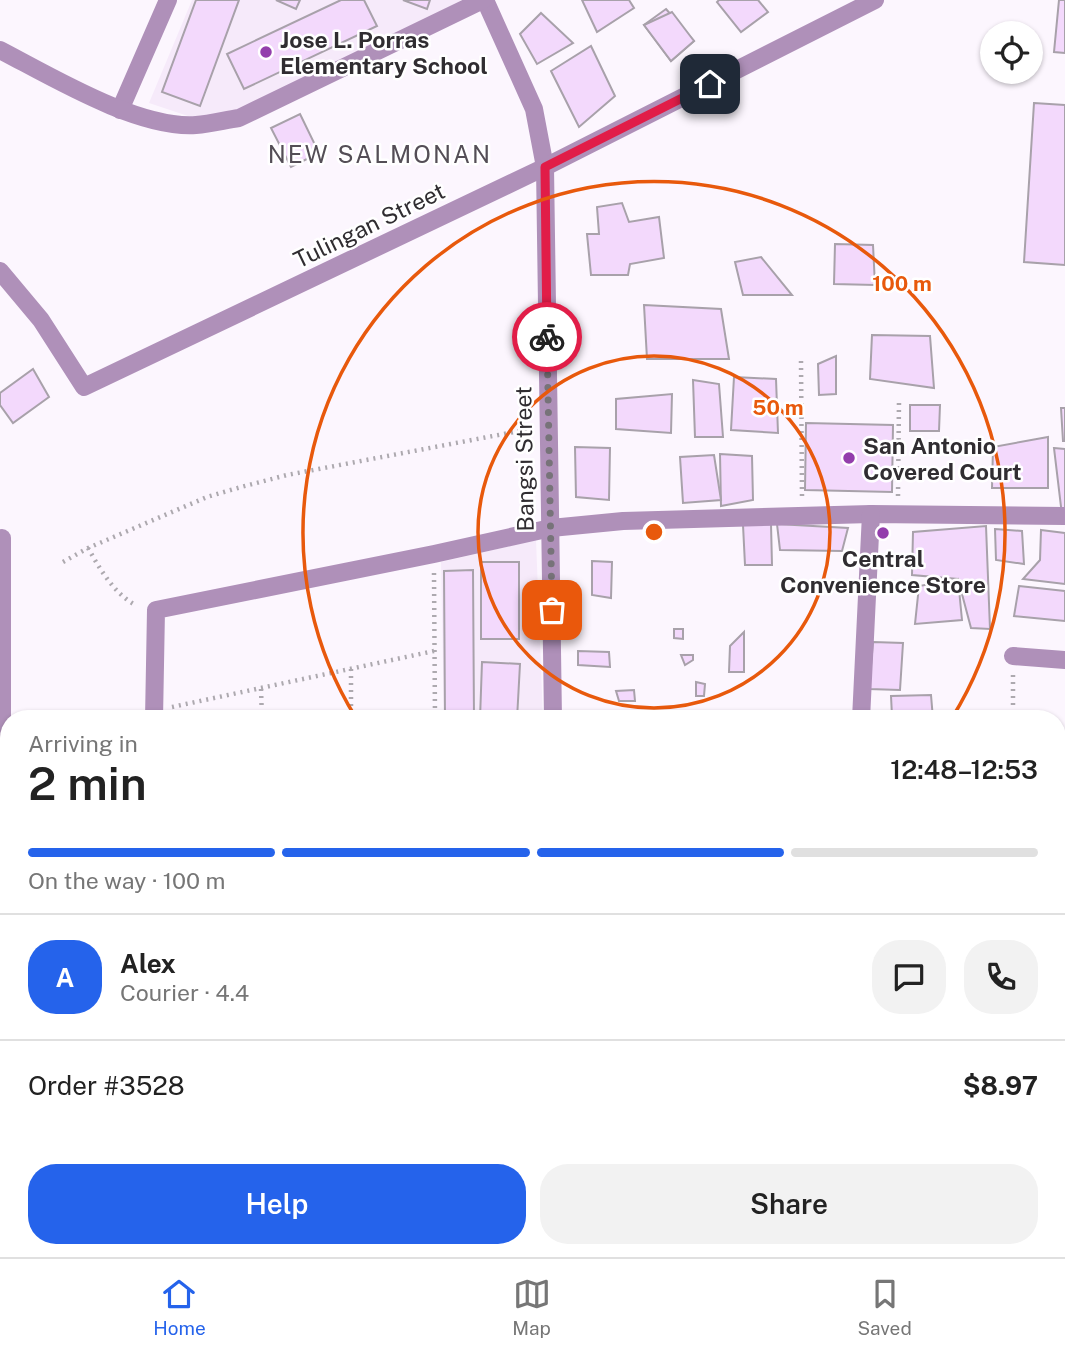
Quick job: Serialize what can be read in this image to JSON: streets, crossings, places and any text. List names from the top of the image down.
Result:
{
  "streets": {
    "street": ["Tulingan Street", "Bangsi Street"]
  },
  "crossings": [
    ["Tulingan Street", "Bangsi Street"]
  ],
  "districts": ["NEW SALMONAN"],
  "places": ["Jose L. Porras Elementary School", "San Antonio Covered Court", "Central Convenience Store"],
  "page": {
    "heading": ["2 min", "Arriving in", "12:48–12:53"],
    "panel": [
      "Alex",
      "Courier · 4.4",
      "Order #3528",
      "$8.97"
    ],
    "bar": "On the way · 100 m",
    "round": "A",
    "buttons": ["Help", "Share"],
    "tabs": ["Home", "Map", "Saved"]
  },
  "rings": ["100 m", "50 m"]
}
